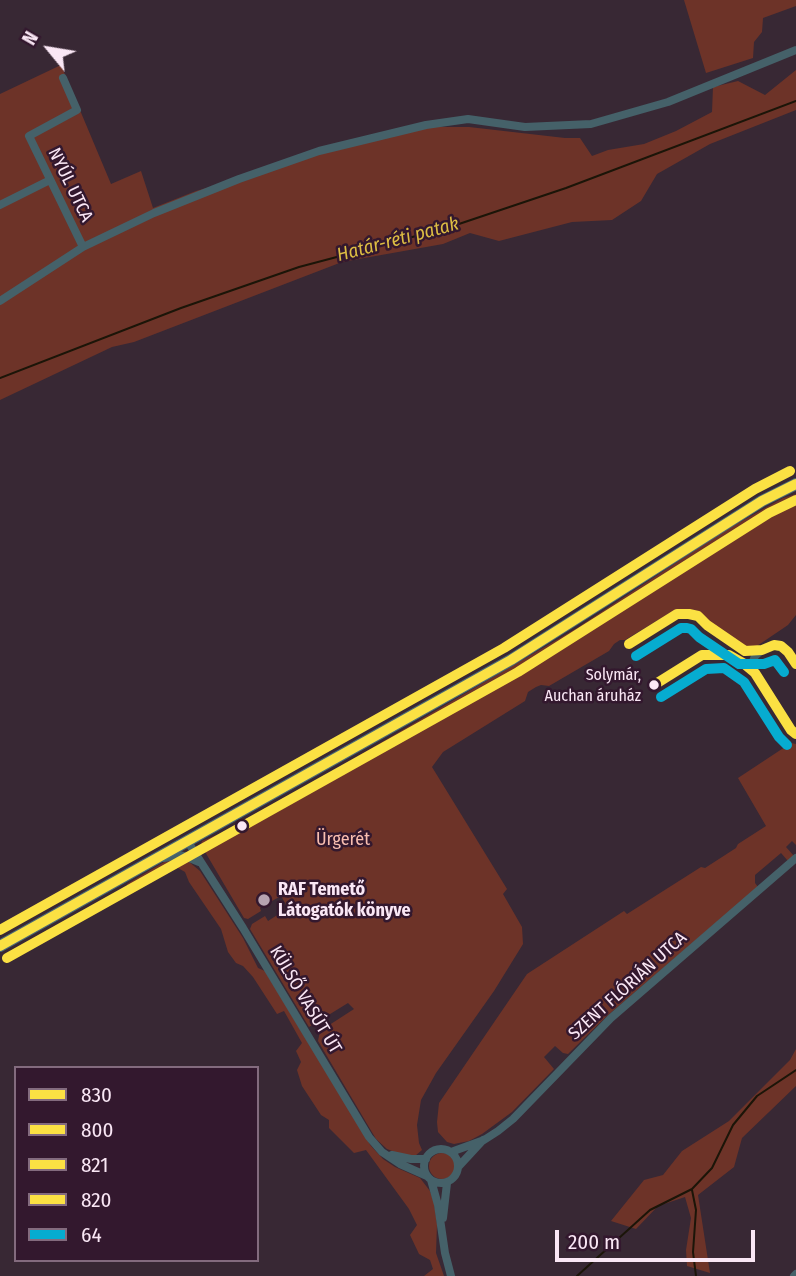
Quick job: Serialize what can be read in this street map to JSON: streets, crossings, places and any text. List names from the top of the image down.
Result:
{
  "streets": {
    "street": ["NYÚL UTCA", "SZENT FLÓRIÁN UTCA", "KÜLSŐ VASÚT ÚT"]
  },
  "crossings": [
    ["SZENT FLÓRIÁN UTCA", "KÜLSŐ VASÚT ÚT"]
  ],
  "water": ["Határ-réti patak"],
  "parks": ["Ürgerét"],
  "places": ["Solymár, Auchan áruház", "RAF Temető Látogatók könyve"],
  "lines": [
    "transit line 820",
    "transit line 800",
    "transit line 821",
    "transit line 830",
    "transit line 64"
  ],
  "legend": [
    "830",
    "800",
    "821",
    "820",
    "64"
  ],
  "scale_bar": "200 m",
  "north": "top left"
}
